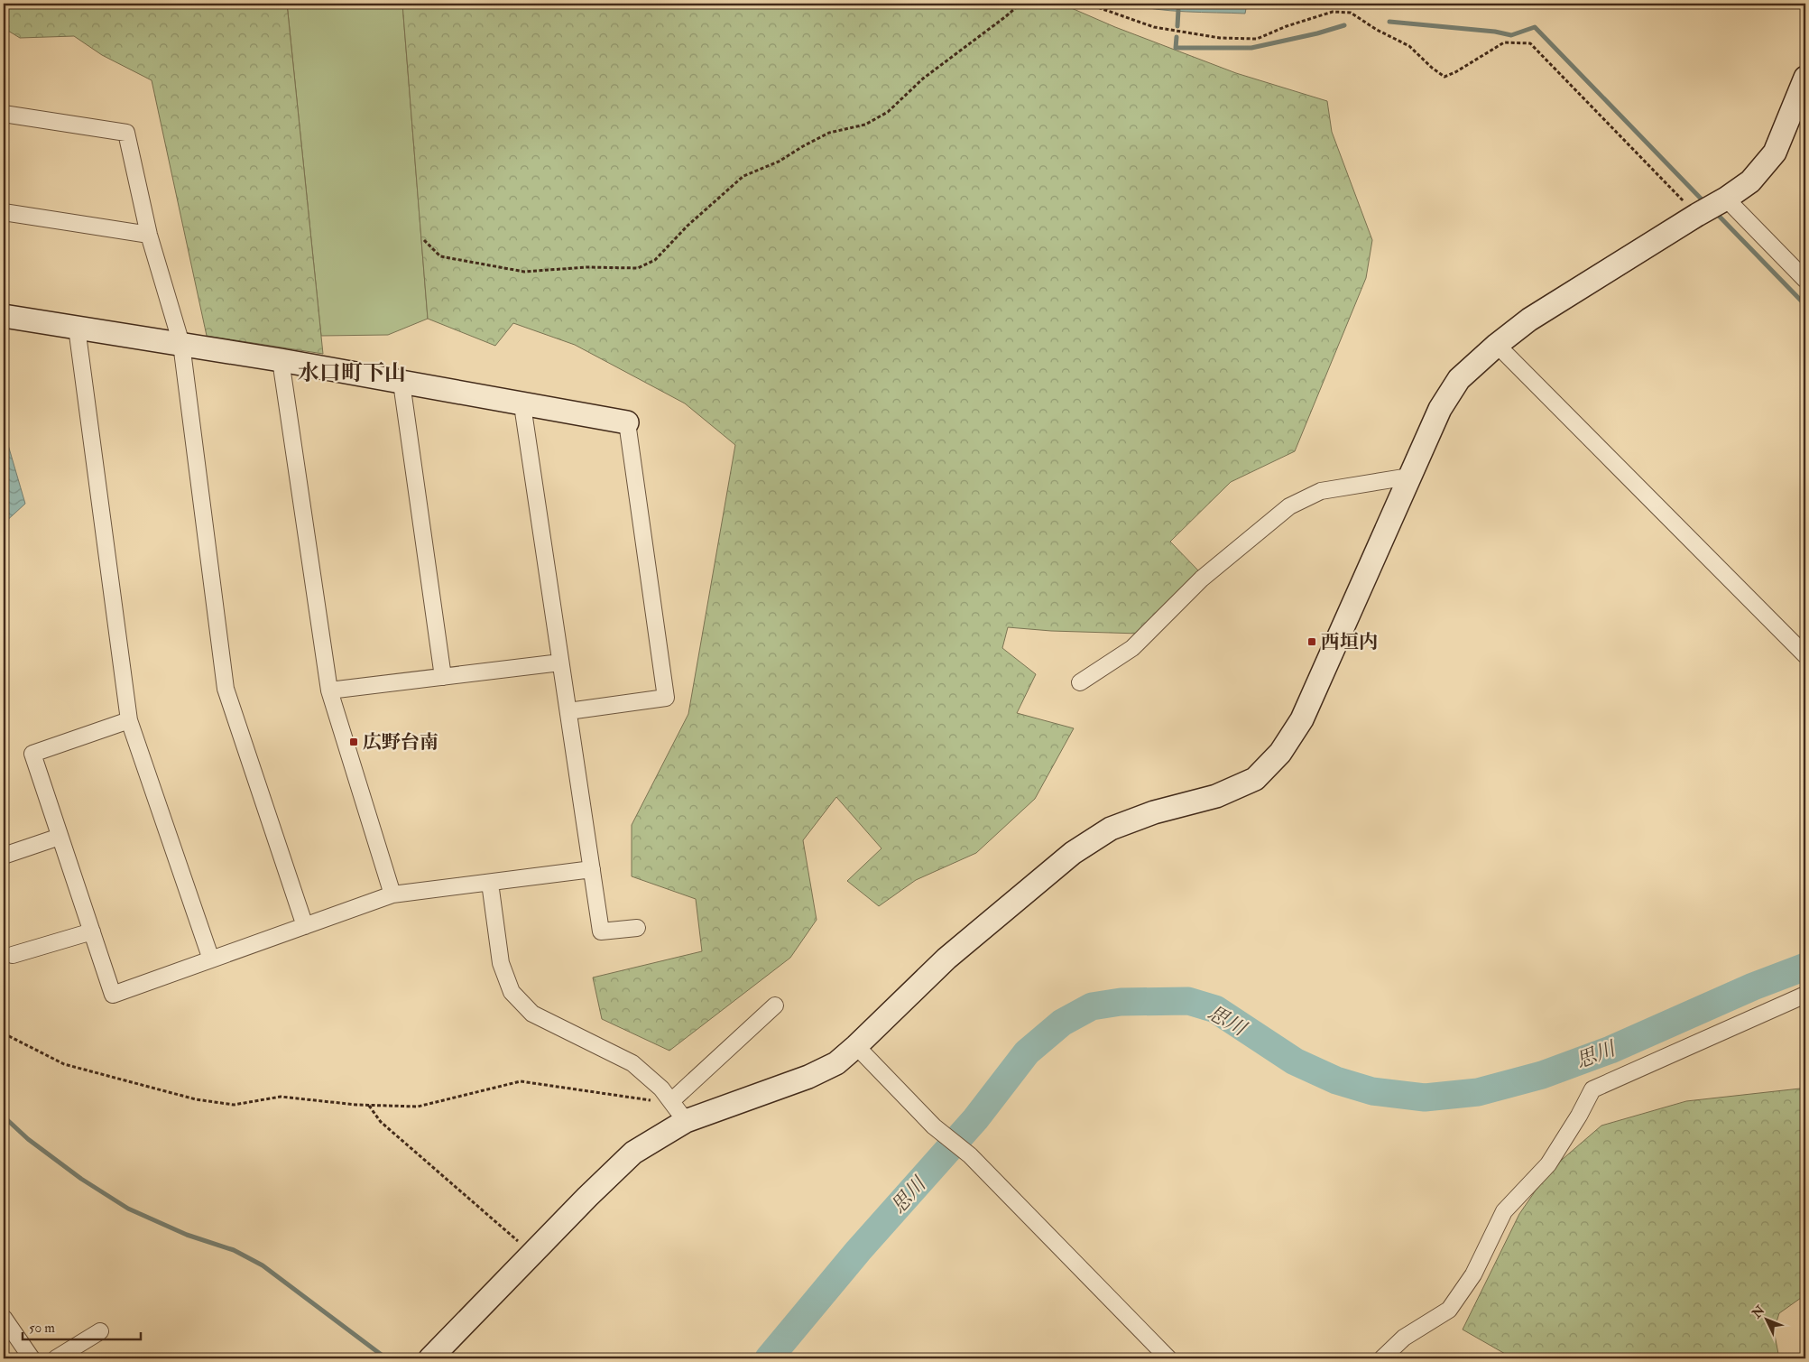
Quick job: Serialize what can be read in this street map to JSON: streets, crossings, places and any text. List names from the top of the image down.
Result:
{
  "districts": ["水口町下山"],
  "water": ["思川"],
  "places": {
    "transit": ["西垣内", "広野台南"]
  },
  "scale_bar": "50 m",
  "north": "top left"
}
